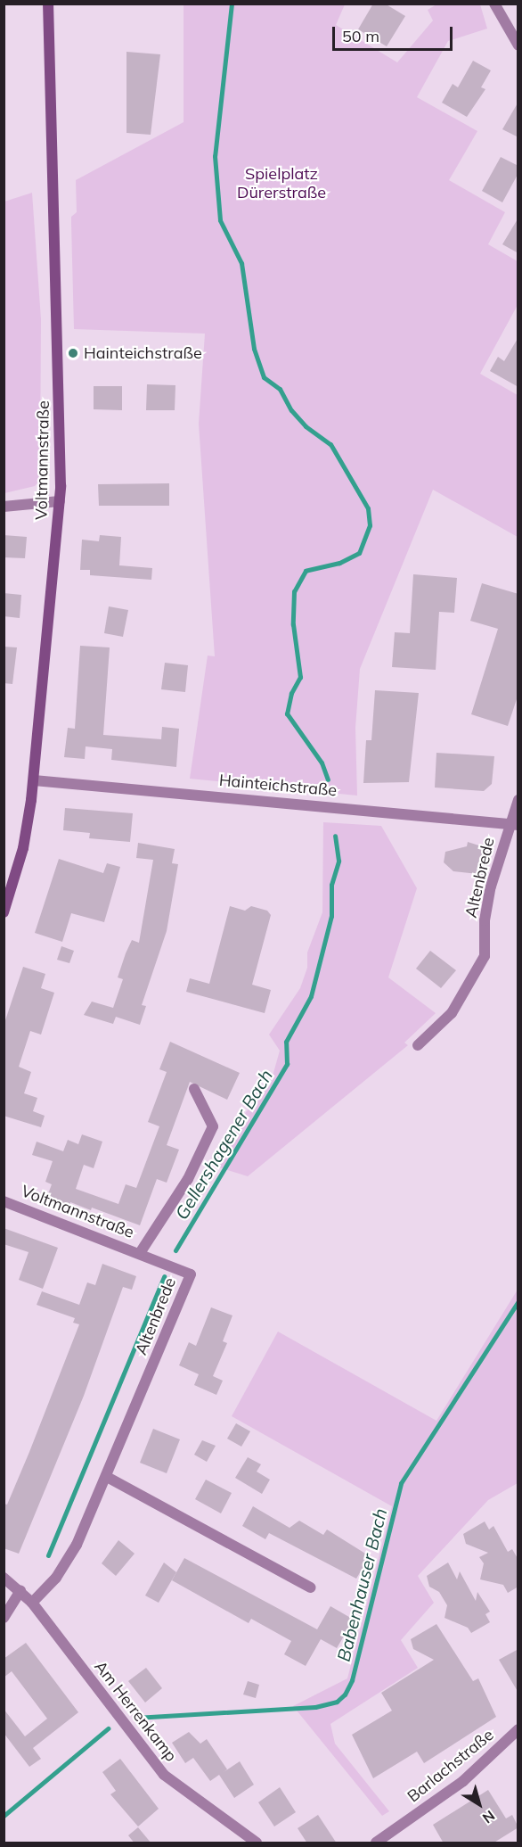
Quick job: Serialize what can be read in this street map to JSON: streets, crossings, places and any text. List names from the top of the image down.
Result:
{
  "streets": {
    "street": [
      "Voltmannstraße",
      "Hainteichstraße",
      "Altenbrede",
      "Am Herrenkamp",
      "Barlachstraße"
    ]
  },
  "crossings": [
    ["Voltmannstraße", "Hainteichstraße"],
    ["Voltmannstraße", "Altenbrede"],
    ["Hainteichstraße", "Altenbrede"],
    ["Altenbrede", "Am Herrenkamp"]
  ],
  "water": ["Gellershagener Bach", "Babenhauser Bach"],
  "parks": ["Spielplatz Dürerstraße"],
  "places": ["Hainteichstraße"],
  "scale_bar": "50 m",
  "north": "bottom right"
}
